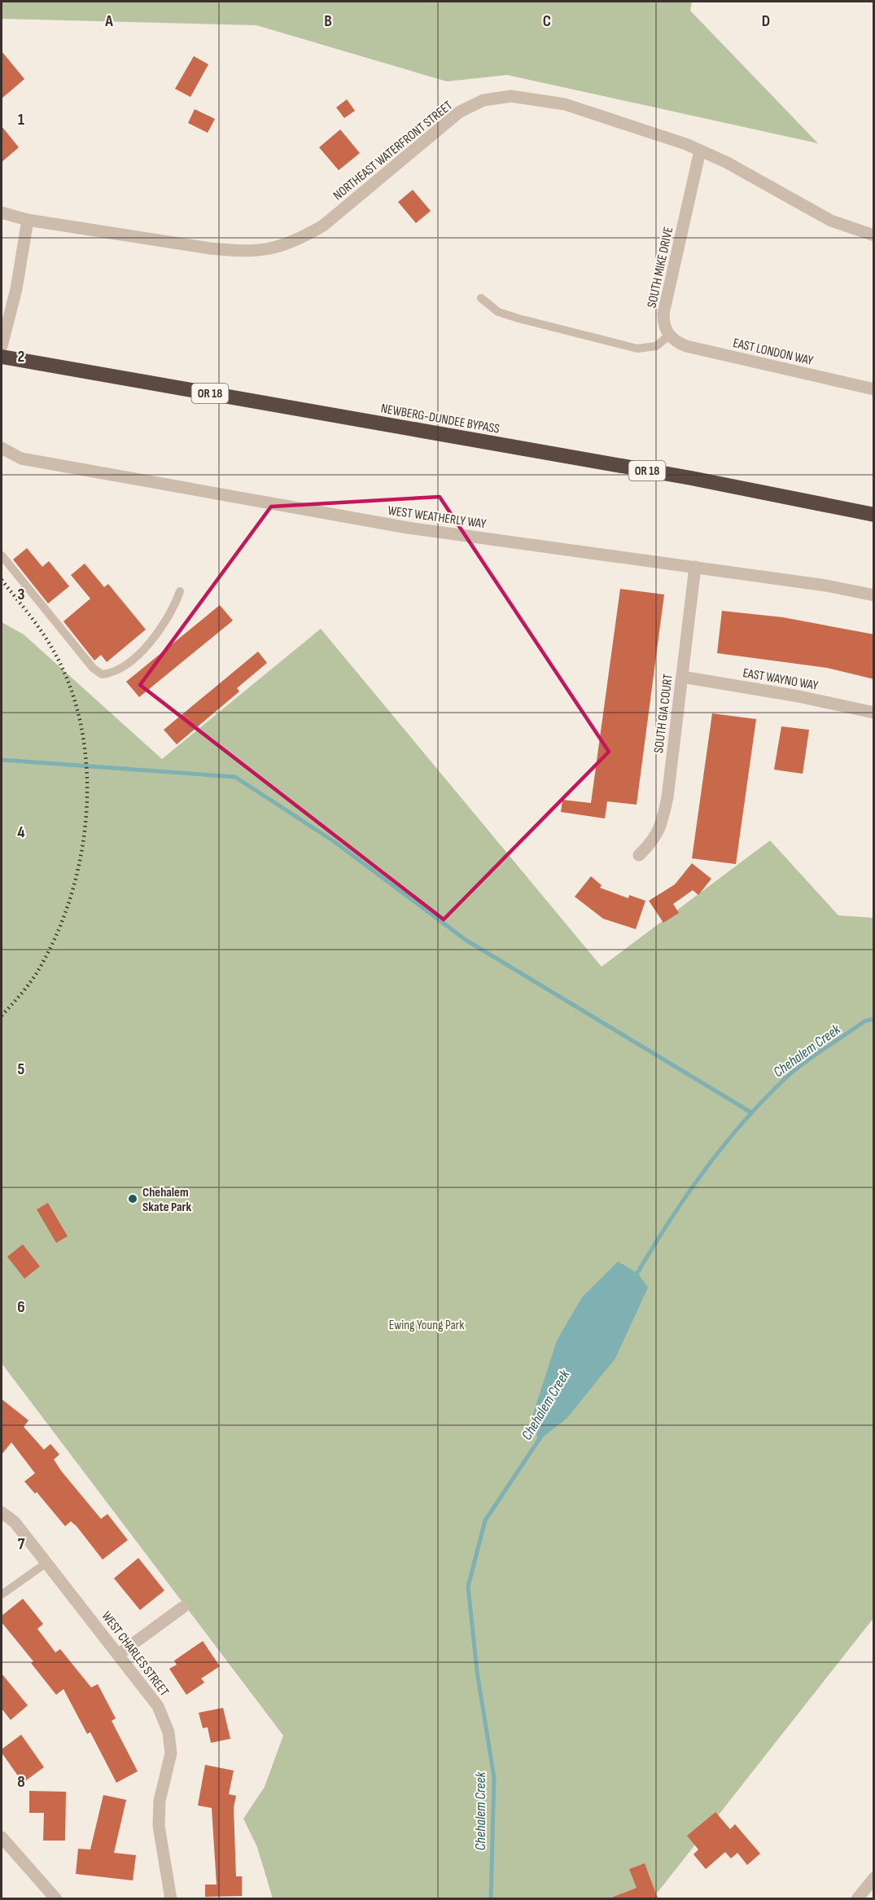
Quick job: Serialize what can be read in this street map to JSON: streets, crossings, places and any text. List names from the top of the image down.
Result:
{
  "streets": {
    "highway": ["OR 18", "NEWBERG-DUNDEE BYPASS"],
    "street": [
      "NORTHEAST WATERFRONT STREET",
      "SOUTH MIKE DRIVE",
      "EAST LONDON WAY",
      "WEST WEATHERLY WAY",
      "EAST WAYNO WAY",
      "SOUTH GIA COURT",
      "WEST CHARLES STREET"
    ]
  },
  "crossings": [
    ["NORTHEAST WATERFRONT STREET", "SOUTH MIKE DRIVE"],
    ["SOUTH MIKE DRIVE", "EAST LONDON WAY"],
    ["WEST WEATHERLY WAY", "SOUTH GIA COURT"],
    ["EAST WAYNO WAY", "SOUTH GIA COURT"]
  ],
  "water": ["Chehalem Creek"],
  "parks": ["Ewing Young Park"],
  "places": ["Chehalem Skate Park"],
  "grid": {
    "columns": [
      "A",
      "B",
      "C",
      "D"
    ],
    "rows": [
      "1",
      "2",
      "3",
      "4",
      "5",
      "6",
      "7",
      "8"
    ]
  }
}
